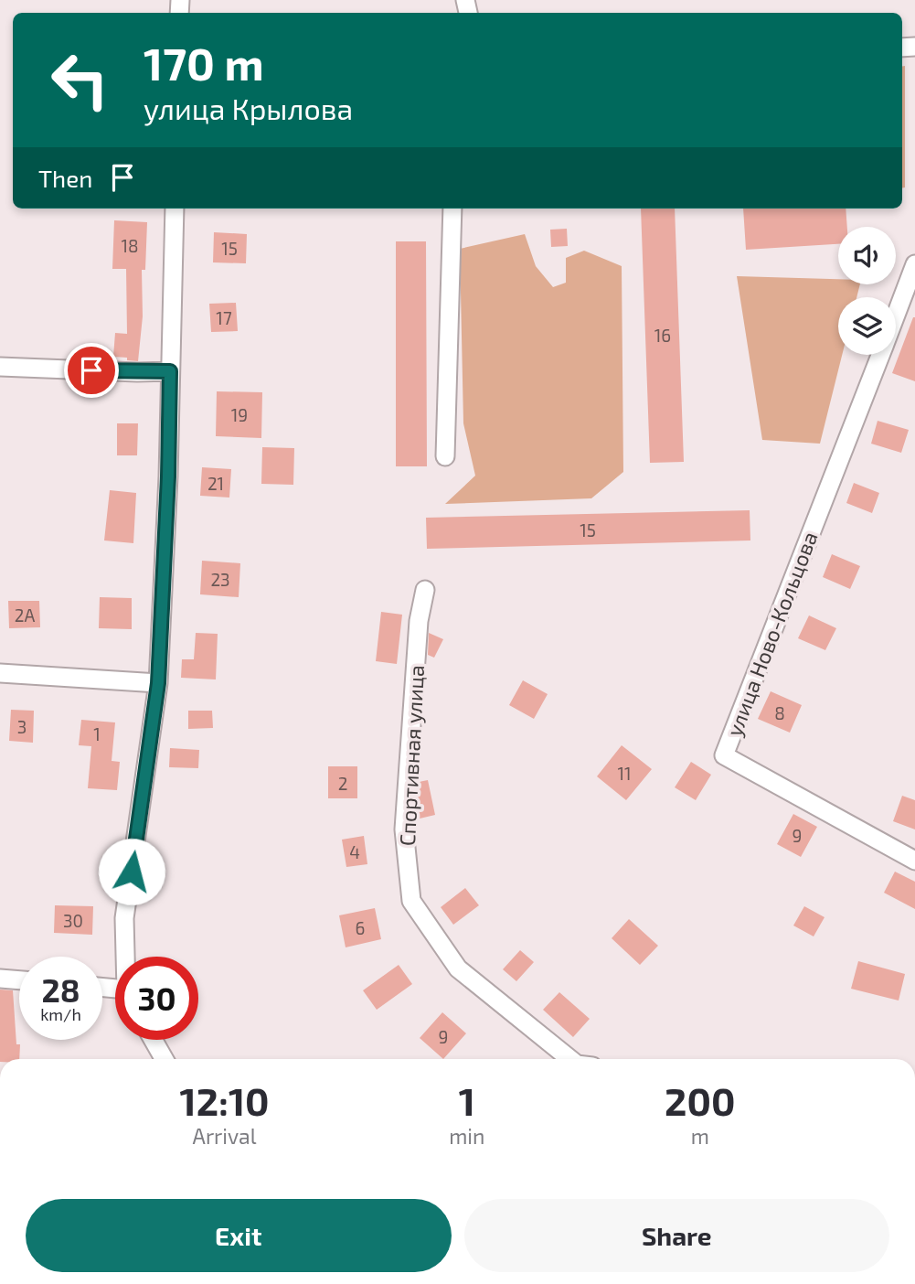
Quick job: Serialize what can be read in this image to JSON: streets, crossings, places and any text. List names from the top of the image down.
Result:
{
  "streets": {
    "street": ["улица Ново-Кольцова", "Спортивная улица"]
  },
  "house_numbers": [
    "18",
    "15",
    "17",
    "16",
    "19",
    "21",
    "15",
    "23",
    "2А",
    "8",
    "3",
    "1",
    "11",
    "2",
    "9",
    "4",
    "30",
    "6",
    "9"
  ],
  "page": {
    "turn": ["170 m", "улица Крылова"],
    "then": "Then",
    "speed": "28 km/h",
    "limit": "30",
    "eta": [
      "12:10",
      "Arrival",
      "1",
      "min",
      "200",
      "m"
    ],
    "buttons": ["Exit", "Share"]
  }
}
